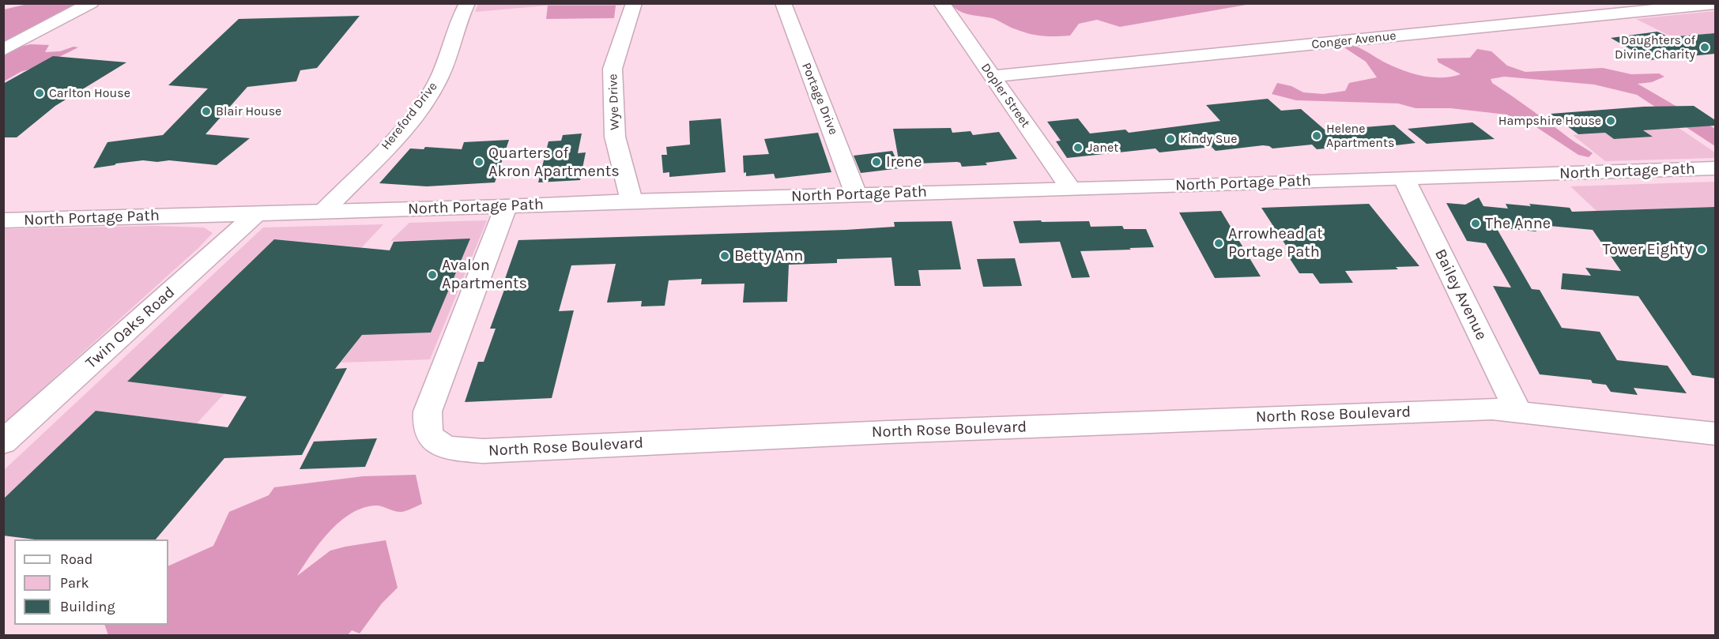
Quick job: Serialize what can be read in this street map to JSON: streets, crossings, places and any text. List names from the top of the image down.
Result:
{
  "streets": {
    "street": [
      "Conger Avenue",
      "Dopler Street",
      "Portage Drive",
      "Wye Drive",
      "Hereford Drive",
      "North Portage Path",
      "Bailey Avenue",
      "Twin Oaks Road",
      "North Rose Boulevard"
    ]
  },
  "crossings": [
    ["Conger Avenue", "Dopler Street"],
    ["Dopler Street", "North Portage Path"],
    ["Portage Drive", "North Portage Path"],
    ["Wye Drive", "North Portage Path"],
    ["Hereford Drive", "North Portage Path"],
    ["North Portage Path", "Bailey Avenue"],
    ["North Portage Path", "Twin Oaks Road"],
    ["North Portage Path", "North Rose Boulevard"],
    ["Bailey Avenue", "North Rose Boulevard"]
  ],
  "places": [
    "Daughters of Divine Charity",
    "Carlton House",
    "Blair House",
    "Hampshire House",
    "Helene Apartments",
    "Kindy Sue",
    "Janet",
    "Quarters of Akron Apartments",
    "Irene",
    "The Anne",
    "Arrowhead at Portage Path",
    "Tower Eighty",
    "Betty Ann",
    "Avalon Apartments"
  ],
  "legend": ["Road", "Park", "Building"]
}
